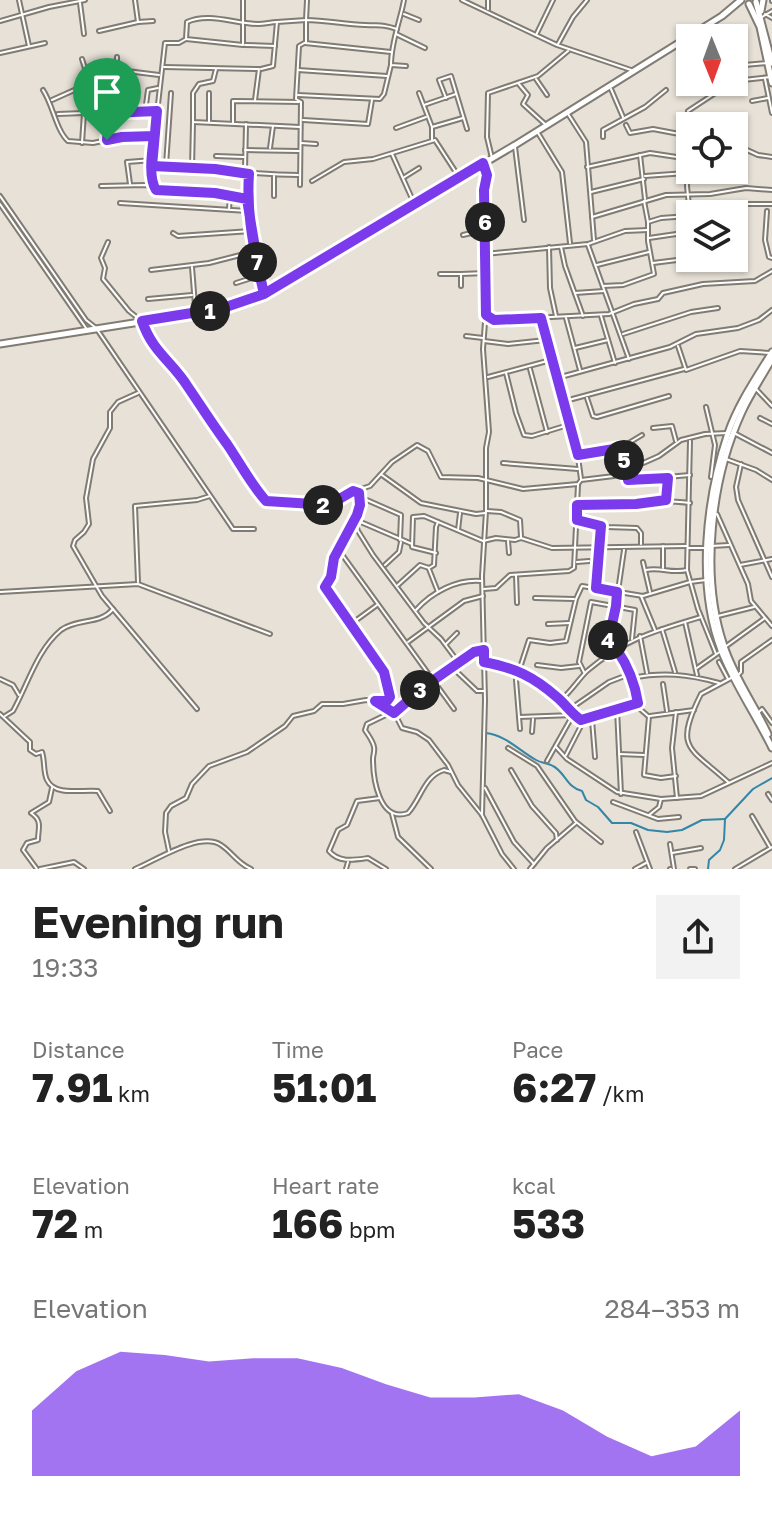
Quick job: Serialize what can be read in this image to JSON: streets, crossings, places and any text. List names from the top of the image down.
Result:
{
  "north": "bottom",
  "page": {
    "pins": [
      "6",
      "7",
      "1",
      "5",
      "2",
      "4",
      "3"
    ],
    "heading": ["Evening run", "19:33"],
    "stats": [
      ["Distance", "7.91 km"],
      ["Time", "51:01"],
      ["Pace", "6:27 /km"],
      ["Elevation", "72 m"],
      ["Heart rate", "166 bpm"],
      ["kcal", "533"]
    ],
    "chart": ["Elevation", "284–353 m"]
  }
}
